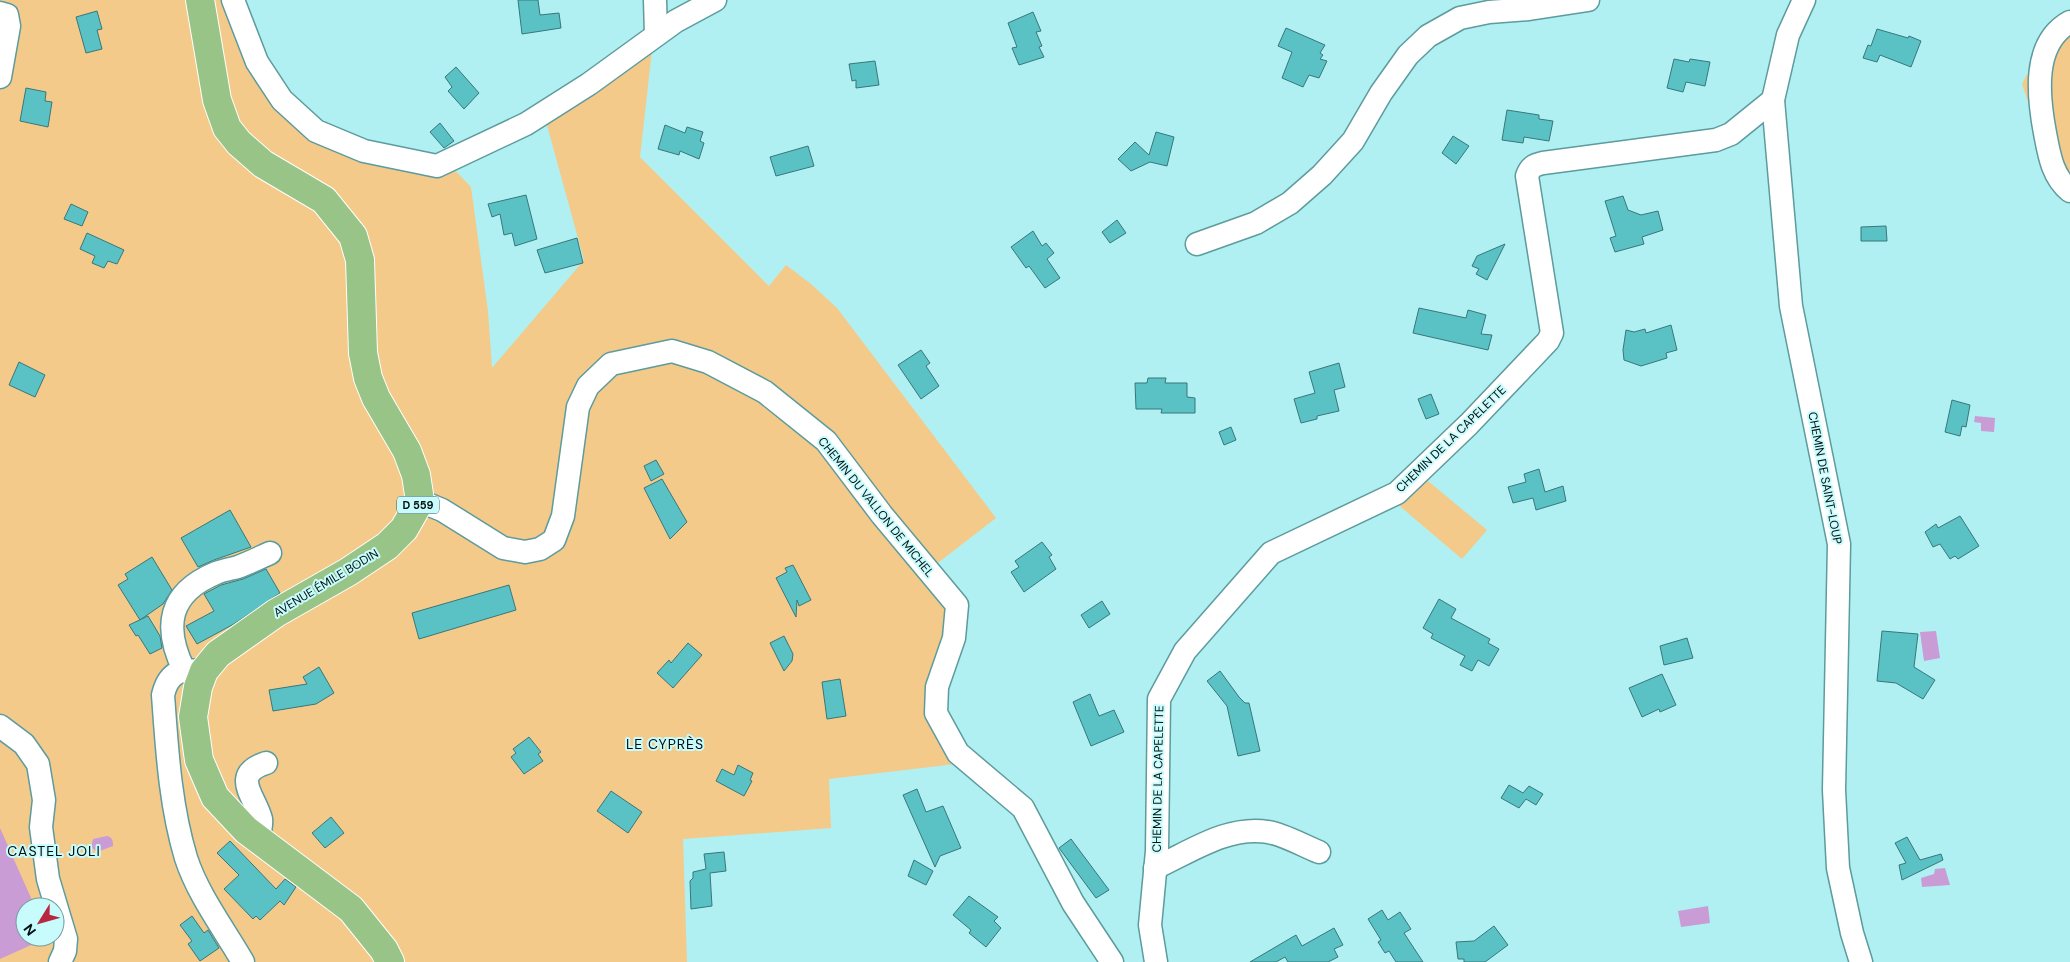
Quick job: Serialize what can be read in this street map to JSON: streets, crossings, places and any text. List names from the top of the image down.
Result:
{
  "streets": {
    "main road": ["D 559", "AVENUE ÉMILE BODIN"],
    "street": ["CHEMIN DE LA CAPELETTE", "CHEMIN DE SAINT-LOUP", "CHEMIN DU VALLON DE MICHEL"]
  },
  "crossings": [
    ["CHEMIN DE LA CAPELETTE", "CHEMIN DE SAINT-LOUP"],
    ["D 559", "CHEMIN DU VALLON DE MICHEL"],
    ["D 559", "AVENUE ÉMILE BODIN"],
    ["CHEMIN DU VALLON DE MICHEL", "AVENUE ÉMILE BODIN"]
  ],
  "districts": ["LE CYPRÈS", "CASTEL JOLI"],
  "north": "bottom left"
}
